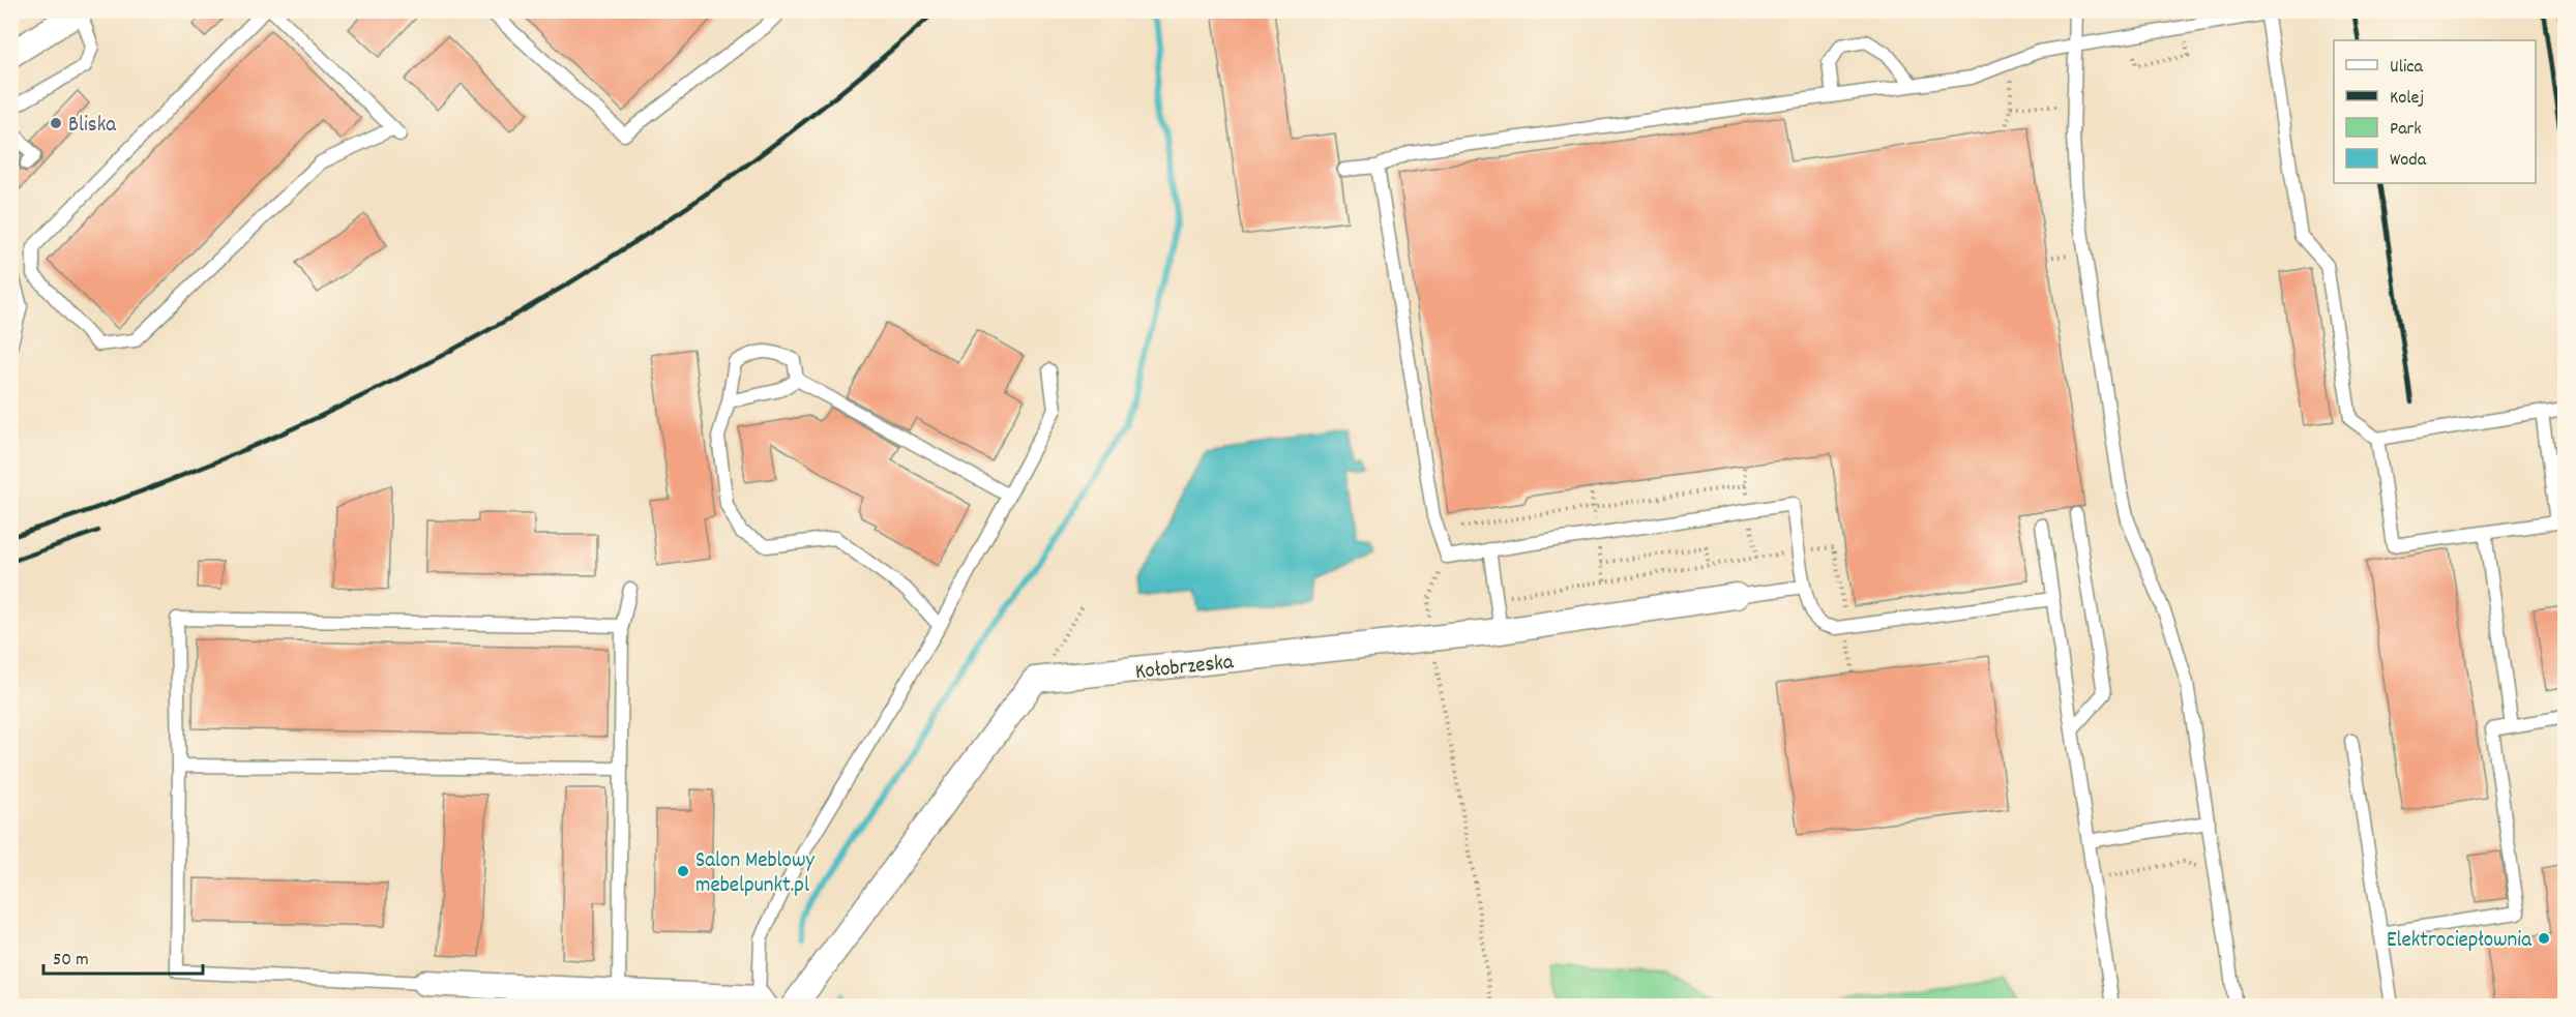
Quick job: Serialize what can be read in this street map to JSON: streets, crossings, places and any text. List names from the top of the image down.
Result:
{
  "streets": {
    "street": ["Kołobrzeska"]
  },
  "places": ["Bliska", "Salon Meblowy mebelpunkt.pl", "Elektrociepłownia"],
  "legend": [
    "Ulica",
    "Kolej",
    "Park",
    "Woda"
  ],
  "scale_bar": "50 m"
}
